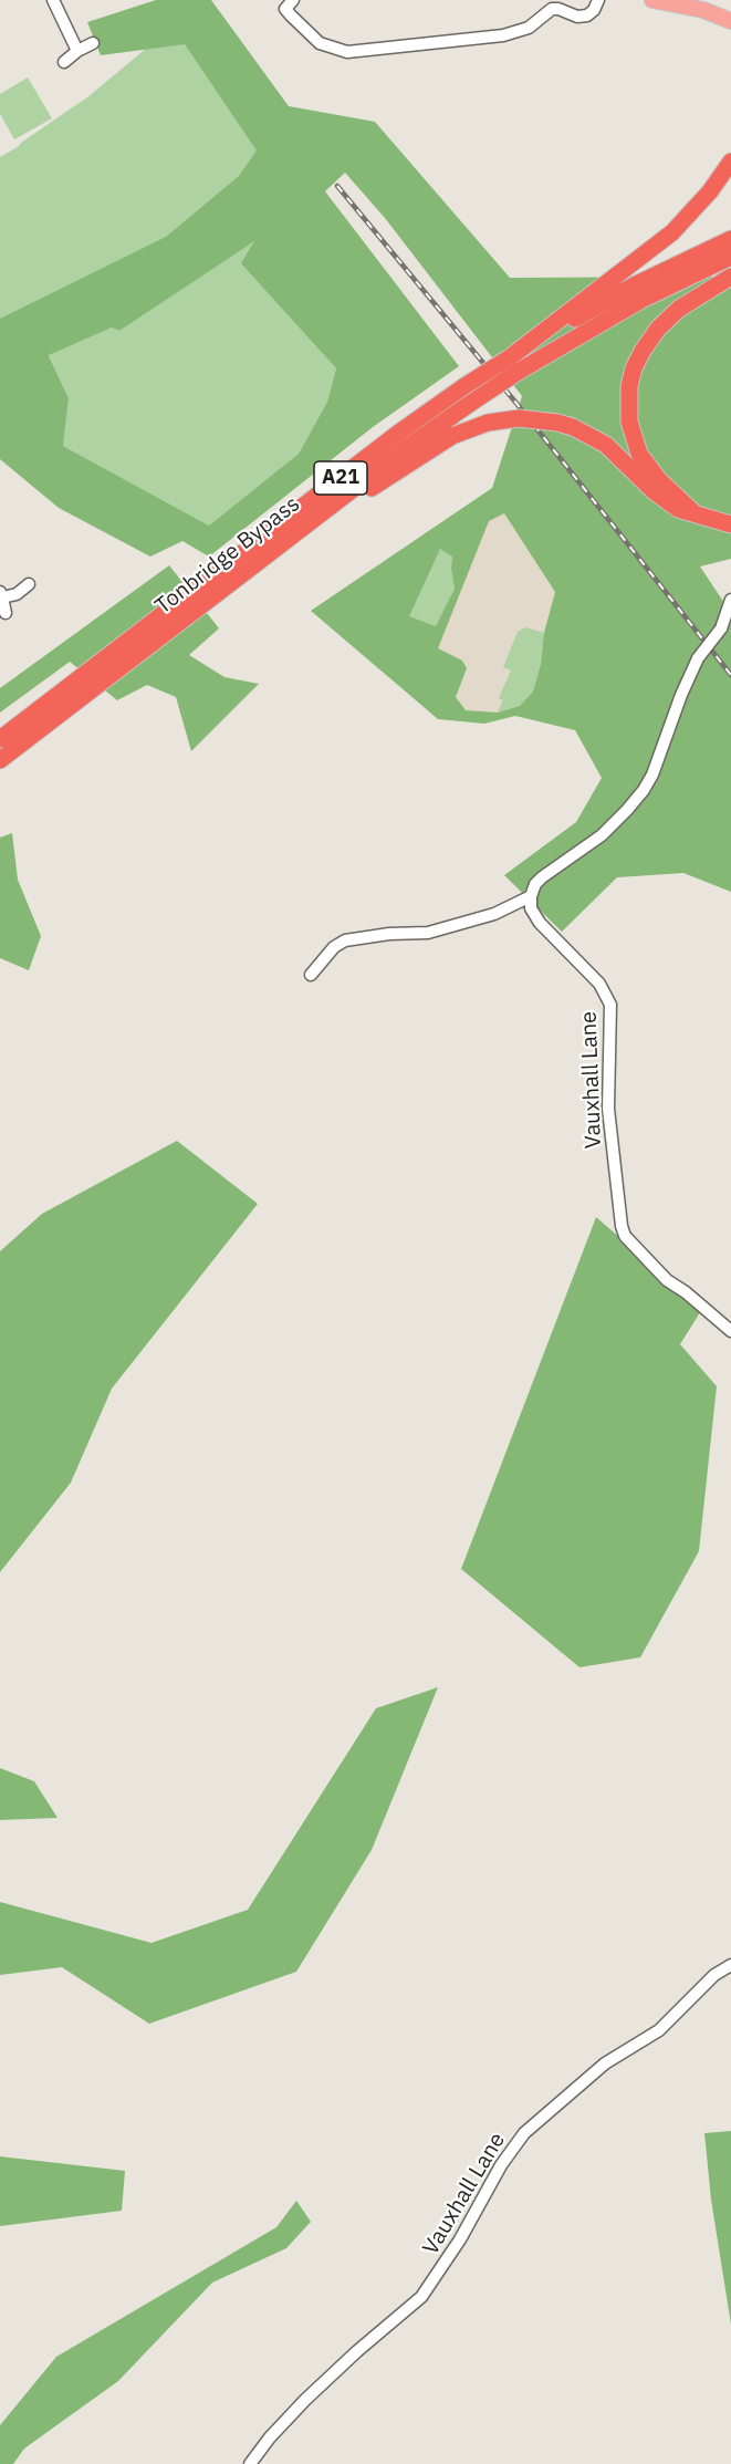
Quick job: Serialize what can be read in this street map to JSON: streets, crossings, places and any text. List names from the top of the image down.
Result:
{
  "streets": {
    "highway": ["A21", "Tonbridge Bypass"],
    "street": ["Vauxhall Lane"]
  }
}
